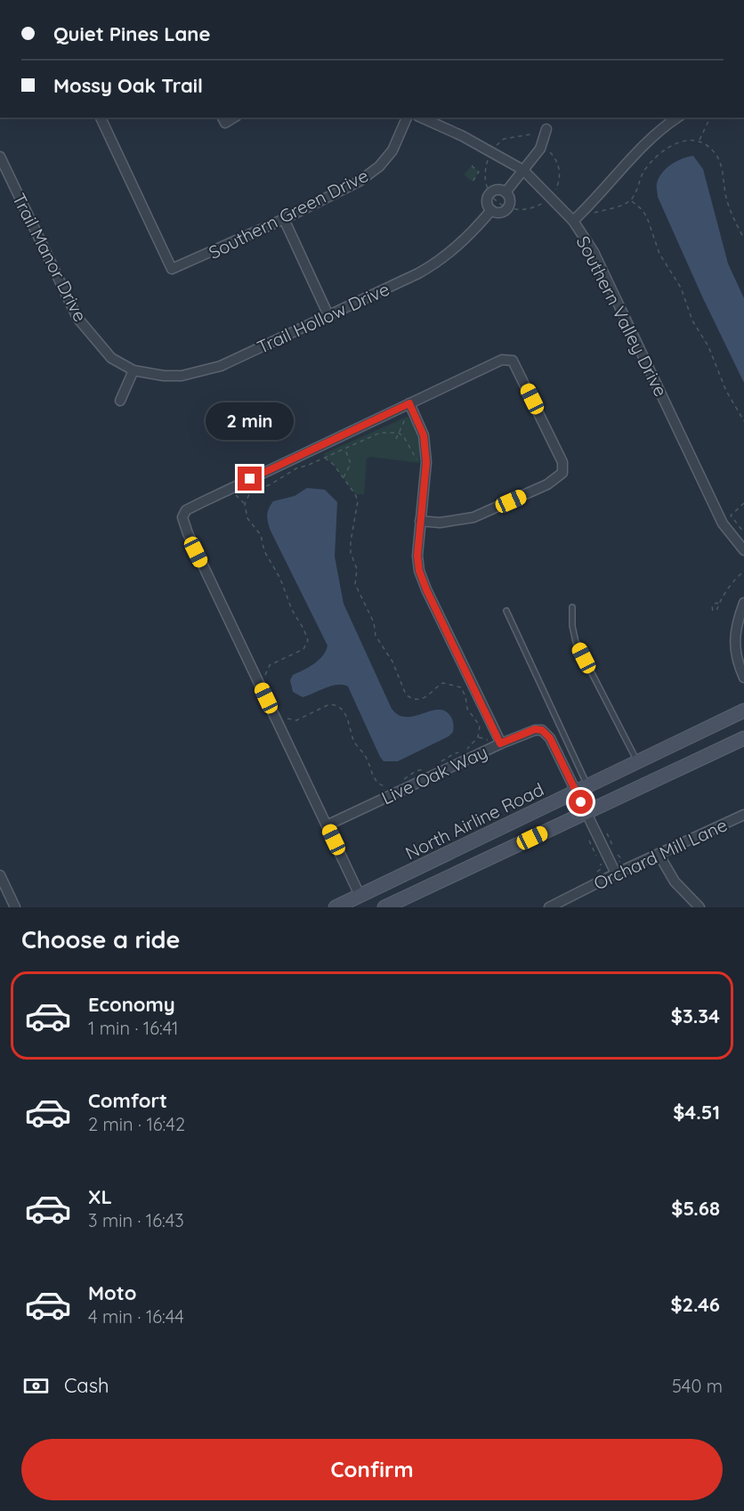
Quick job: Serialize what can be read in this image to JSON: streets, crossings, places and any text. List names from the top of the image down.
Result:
{
  "streets": {
    "main road": ["North Airline Road"],
    "street": [
      "Southern Green Drive",
      "Trail Manor Drive",
      "Southern Valley Drive",
      "Trail Hollow Drive",
      "Live Oak Way",
      "Orchard Mill Lane"
    ]
  },
  "crossings": [
    ["Trail Manor Drive", "Trail Hollow Drive"],
    ["Southern Valley Drive", "Trail Hollow Drive"],
    ["Live Oak Way", "North Airline Road"]
  ],
  "page": {
    "banner": ["Quiet Pines Lane", "Mossy Oak Trail"],
    "bubble": "2 min",
    "heading": "Choose a ride",
    "list": [
      {
        "name": "Economy",
        "note": "1 min · 16:41",
        "value": "$3.34"
      },
      {
        "name": "Comfort",
        "note": "2 min · 16:42",
        "value": "$4.51"
      },
      {
        "name": "XL",
        "note": "3 min · 16:43",
        "value": "$5.68"
      },
      {
        "name": "Moto",
        "note": "4 min · 16:44",
        "value": "$2.46"
      }
    ],
    "pay": ["Cash", "540 m"],
    "buttons": "Confirm"
  }
}
